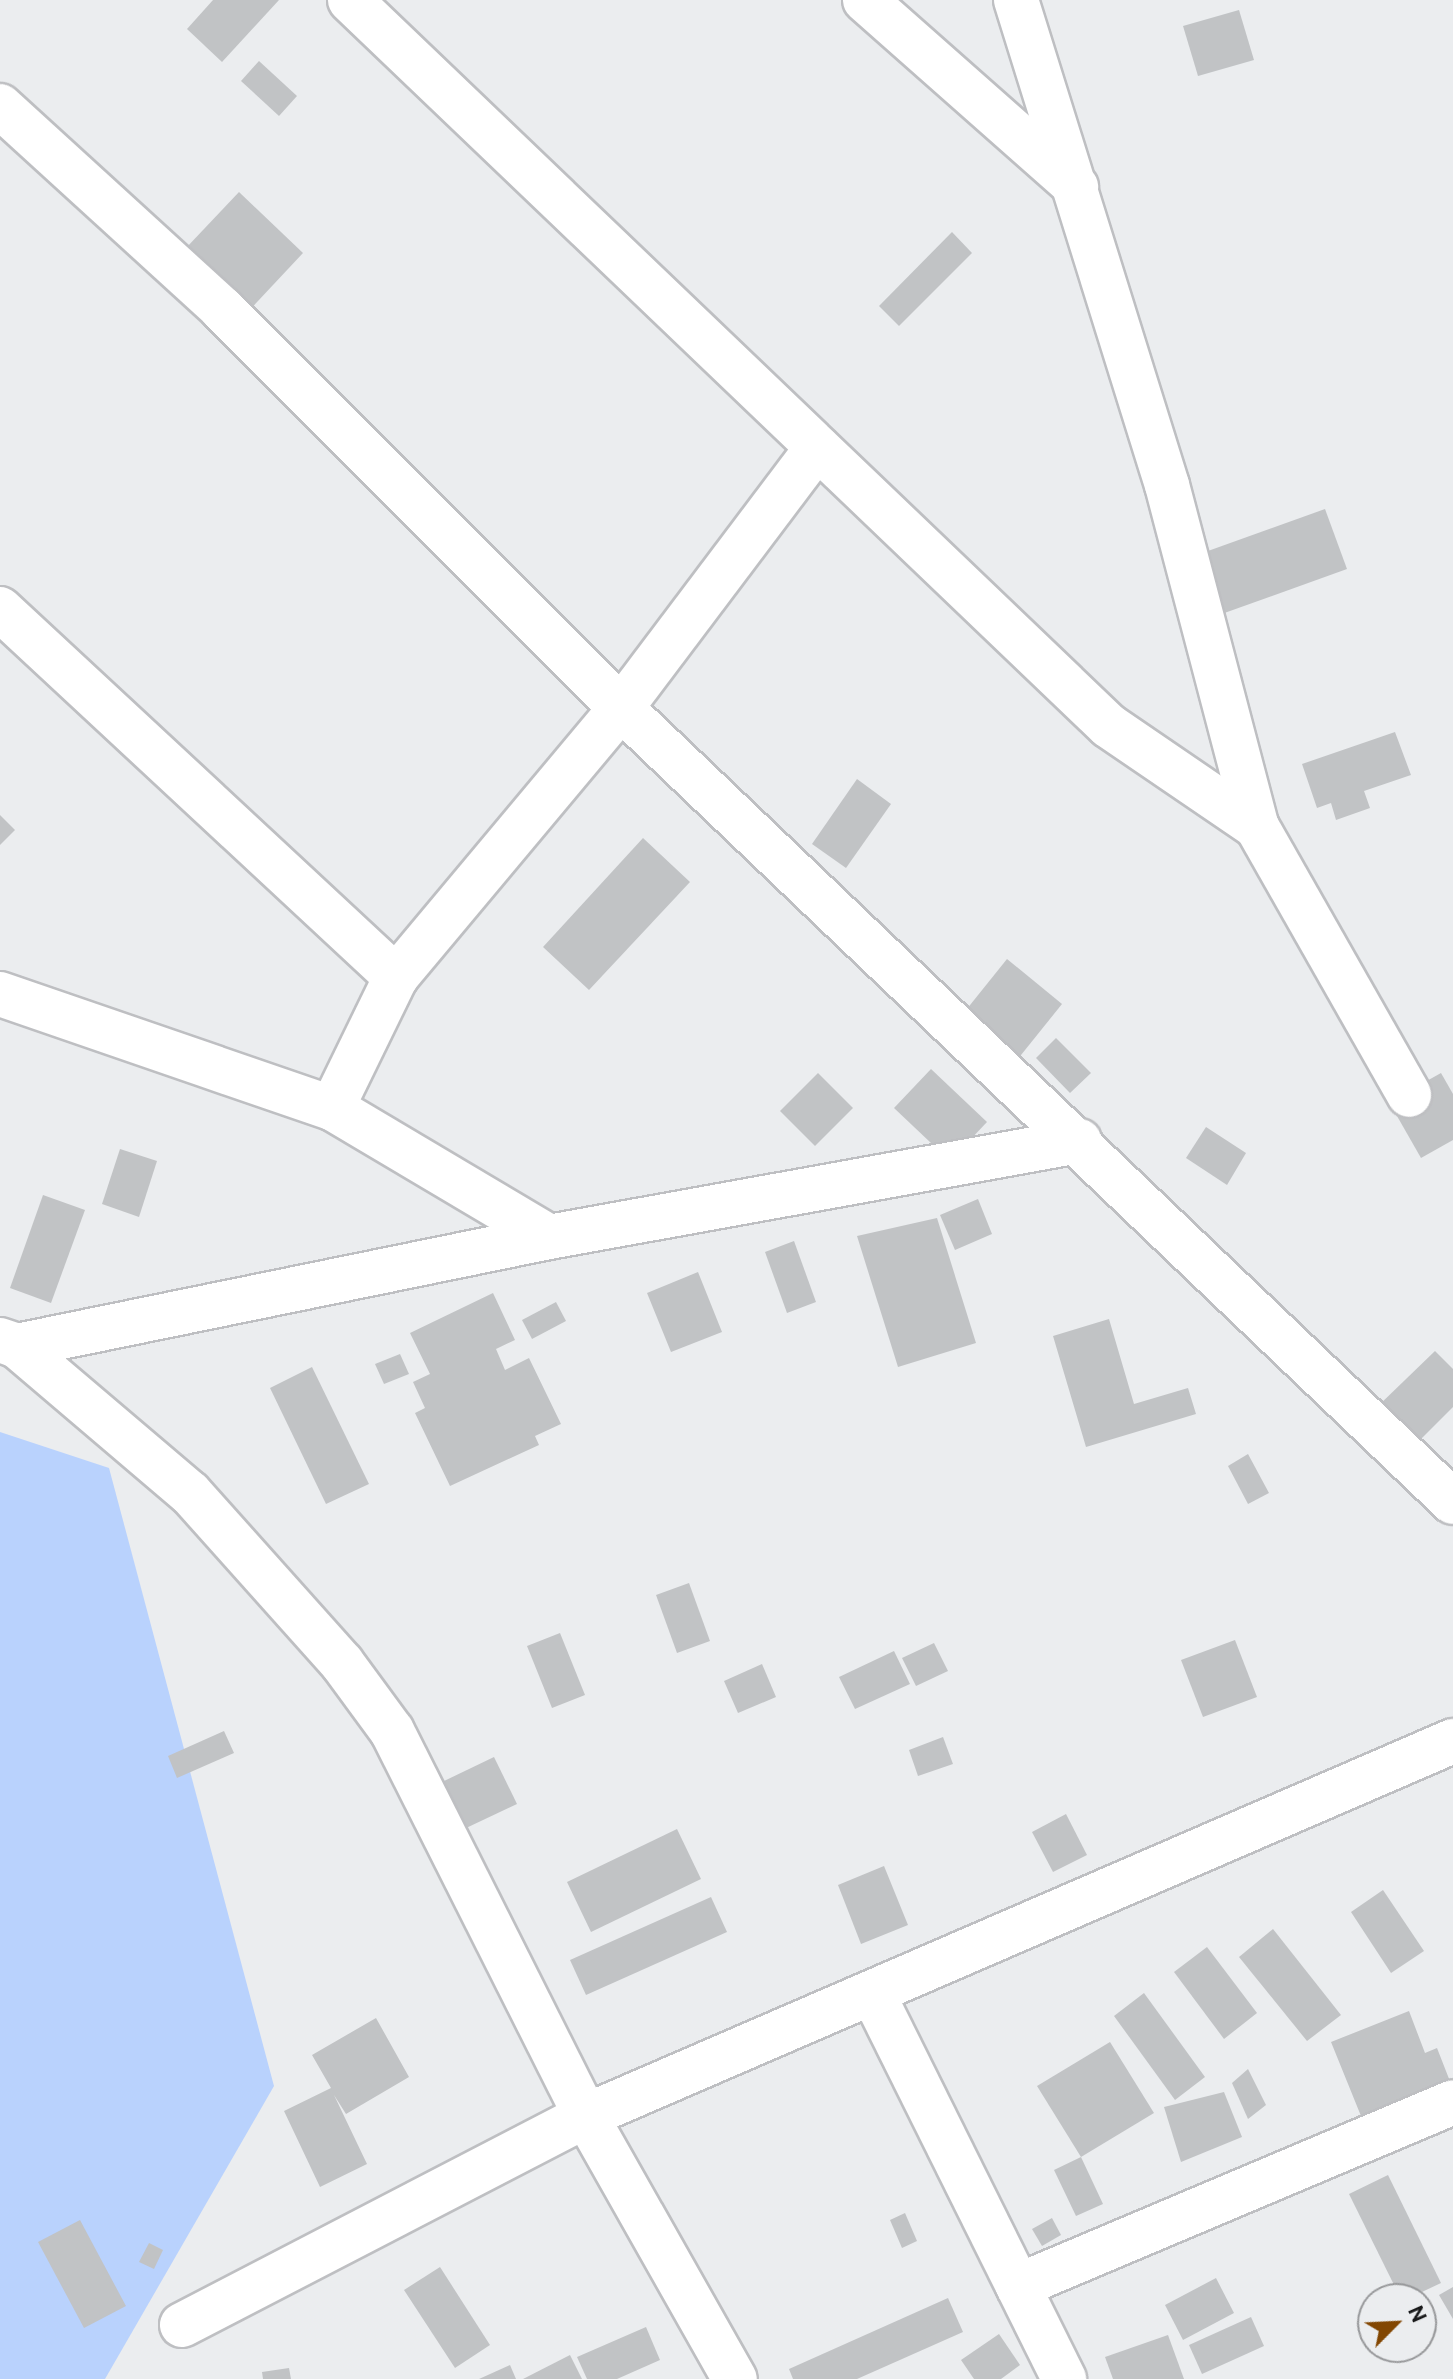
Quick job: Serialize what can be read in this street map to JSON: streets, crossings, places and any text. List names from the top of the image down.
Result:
{
  "north": "top right"
}
